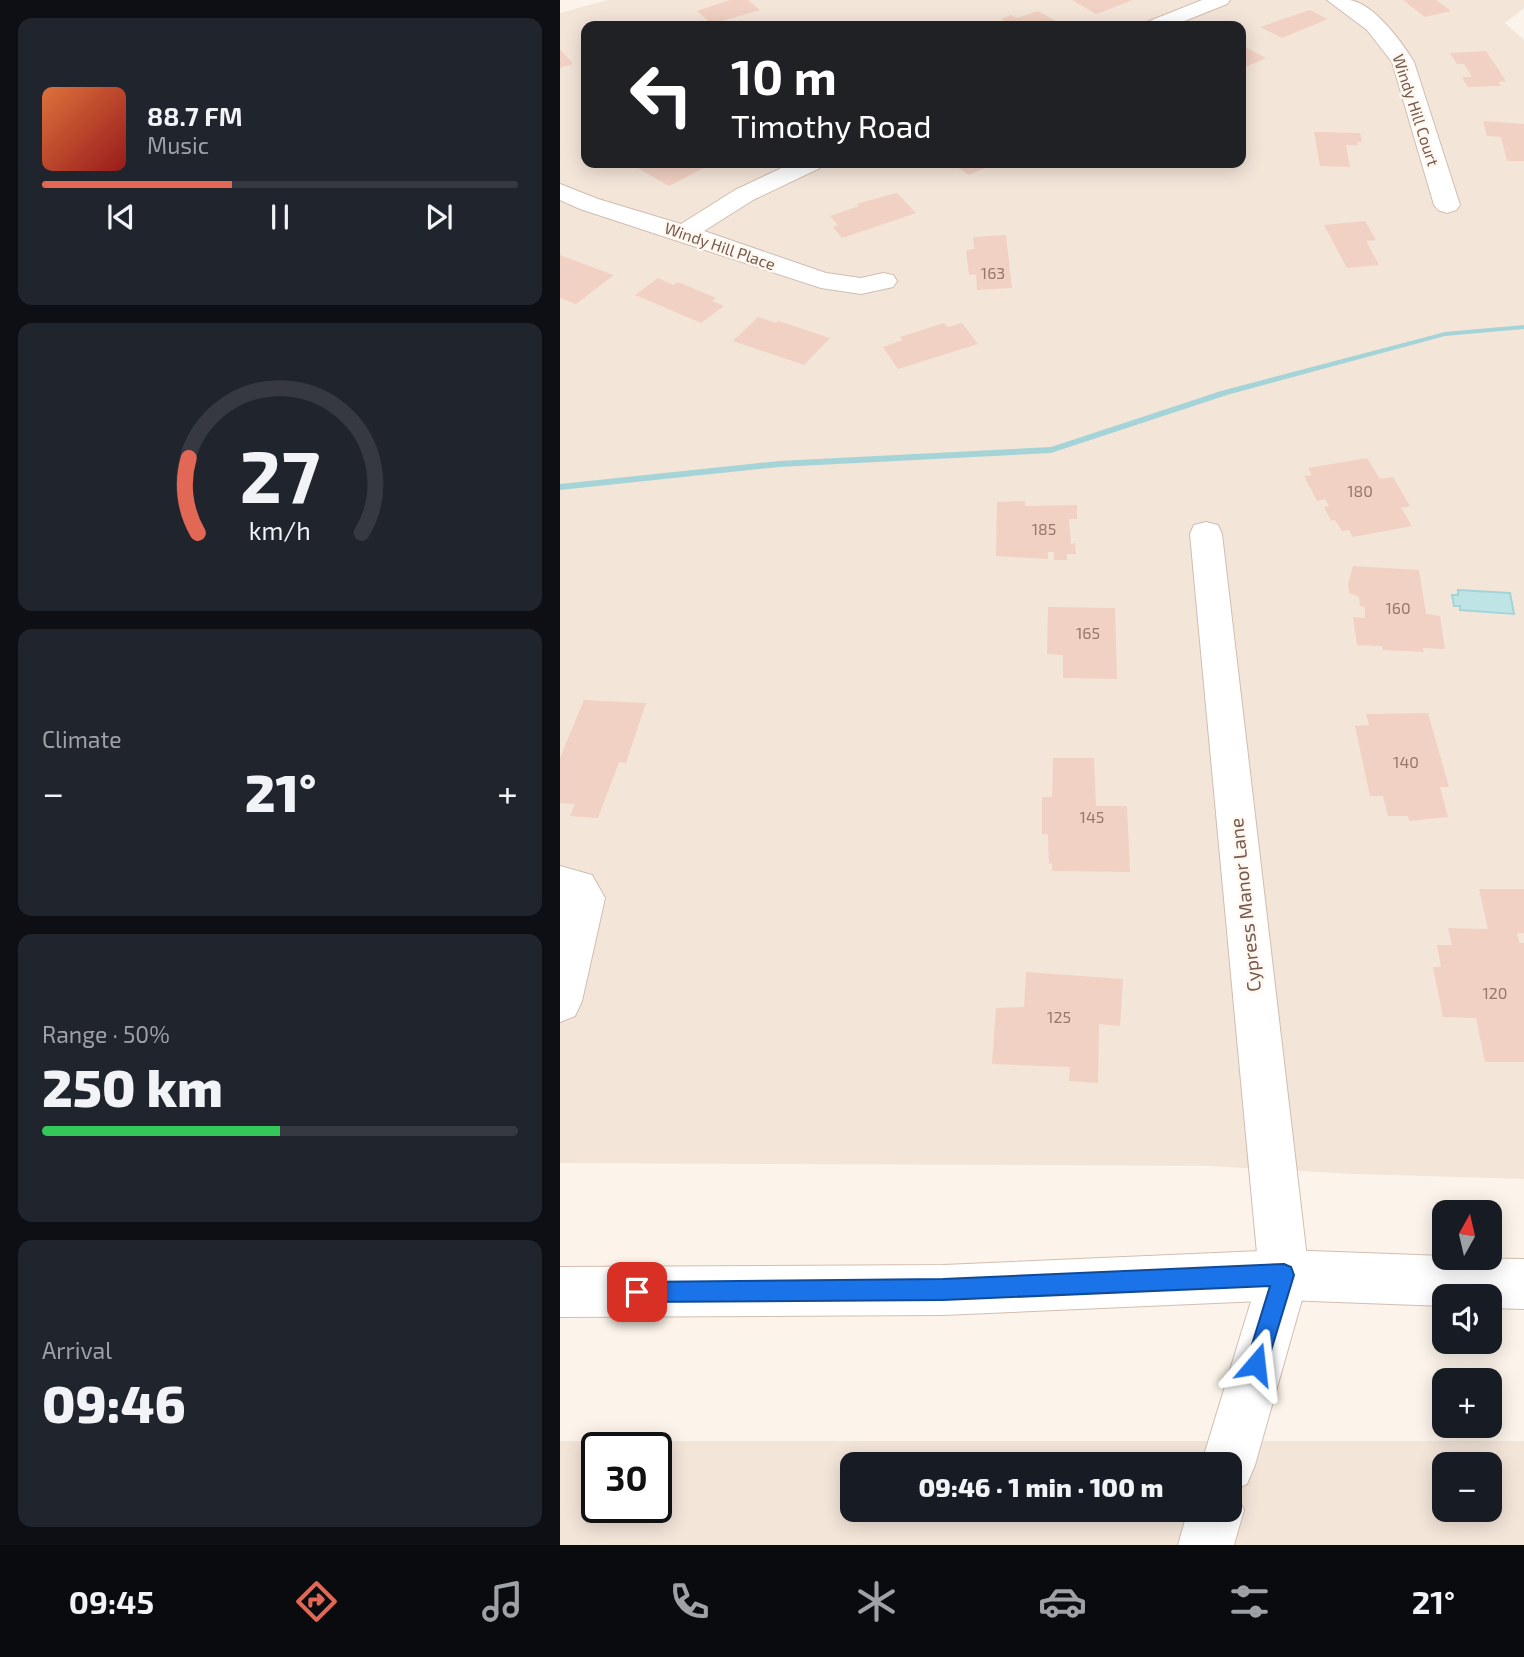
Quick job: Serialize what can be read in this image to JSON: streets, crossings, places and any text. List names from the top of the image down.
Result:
{
  "streets": {
    "street": ["Windy Hill Court", "Windy Hill Place", "Cypress Manor Lane"]
  },
  "house_numbers": [
    "163",
    "180",
    "185",
    "160",
    "165",
    "140",
    "145",
    "120",
    "125"
  ],
  "north": "top",
  "page": {
    "turn": ["10 m", "Timothy Road"],
    "song": ["88.7 FM", "Music"],
    "tile": [
      "Climate",
      ["Range · 50%", "250 km"],
      ["Arrival", "09:46"]
    ],
    "heat": ["−", "21°", "+"],
    "map_buttons": ["+", "−"],
    "limit": "30",
    "trip": "09:46 · 1 min · 100 m",
    "tabs": ["09:45", "21°"],
    "gauge": ["27", "km/h"]
  }
}
